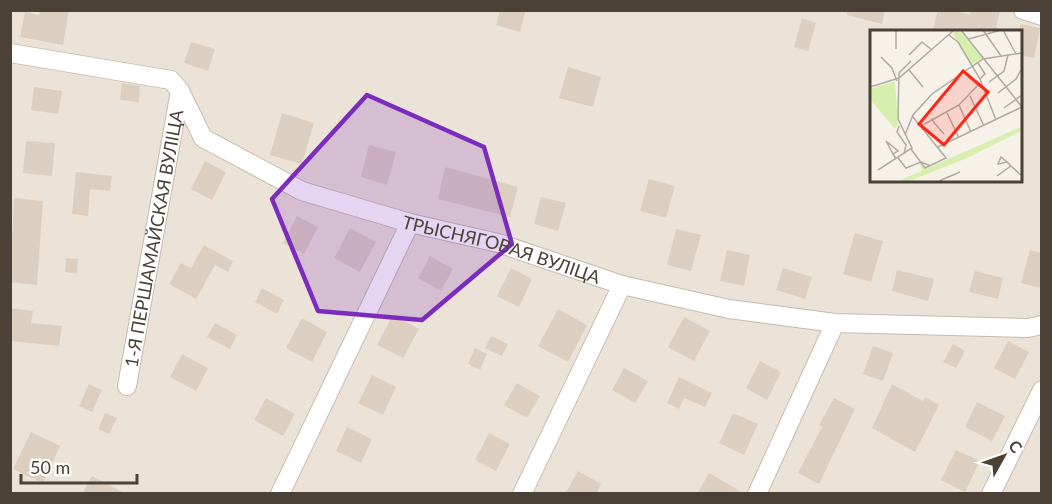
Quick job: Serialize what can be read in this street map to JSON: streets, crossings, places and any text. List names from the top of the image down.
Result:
{
  "streets": {
    "street": ["1-Я ПЕРШАМАЙСКАЯ ВУЛІЦА", "ТРЫСНЯГОВАЯ ВУЛІЦА"]
  },
  "crossings": [
    ["1-Я ПЕРШАМАЙСКАЯ ВУЛІЦА", "ТРЫСНЯГОВАЯ ВУЛІЦА"]
  ],
  "scale_bar": "50 m",
  "north": "top right"
}
